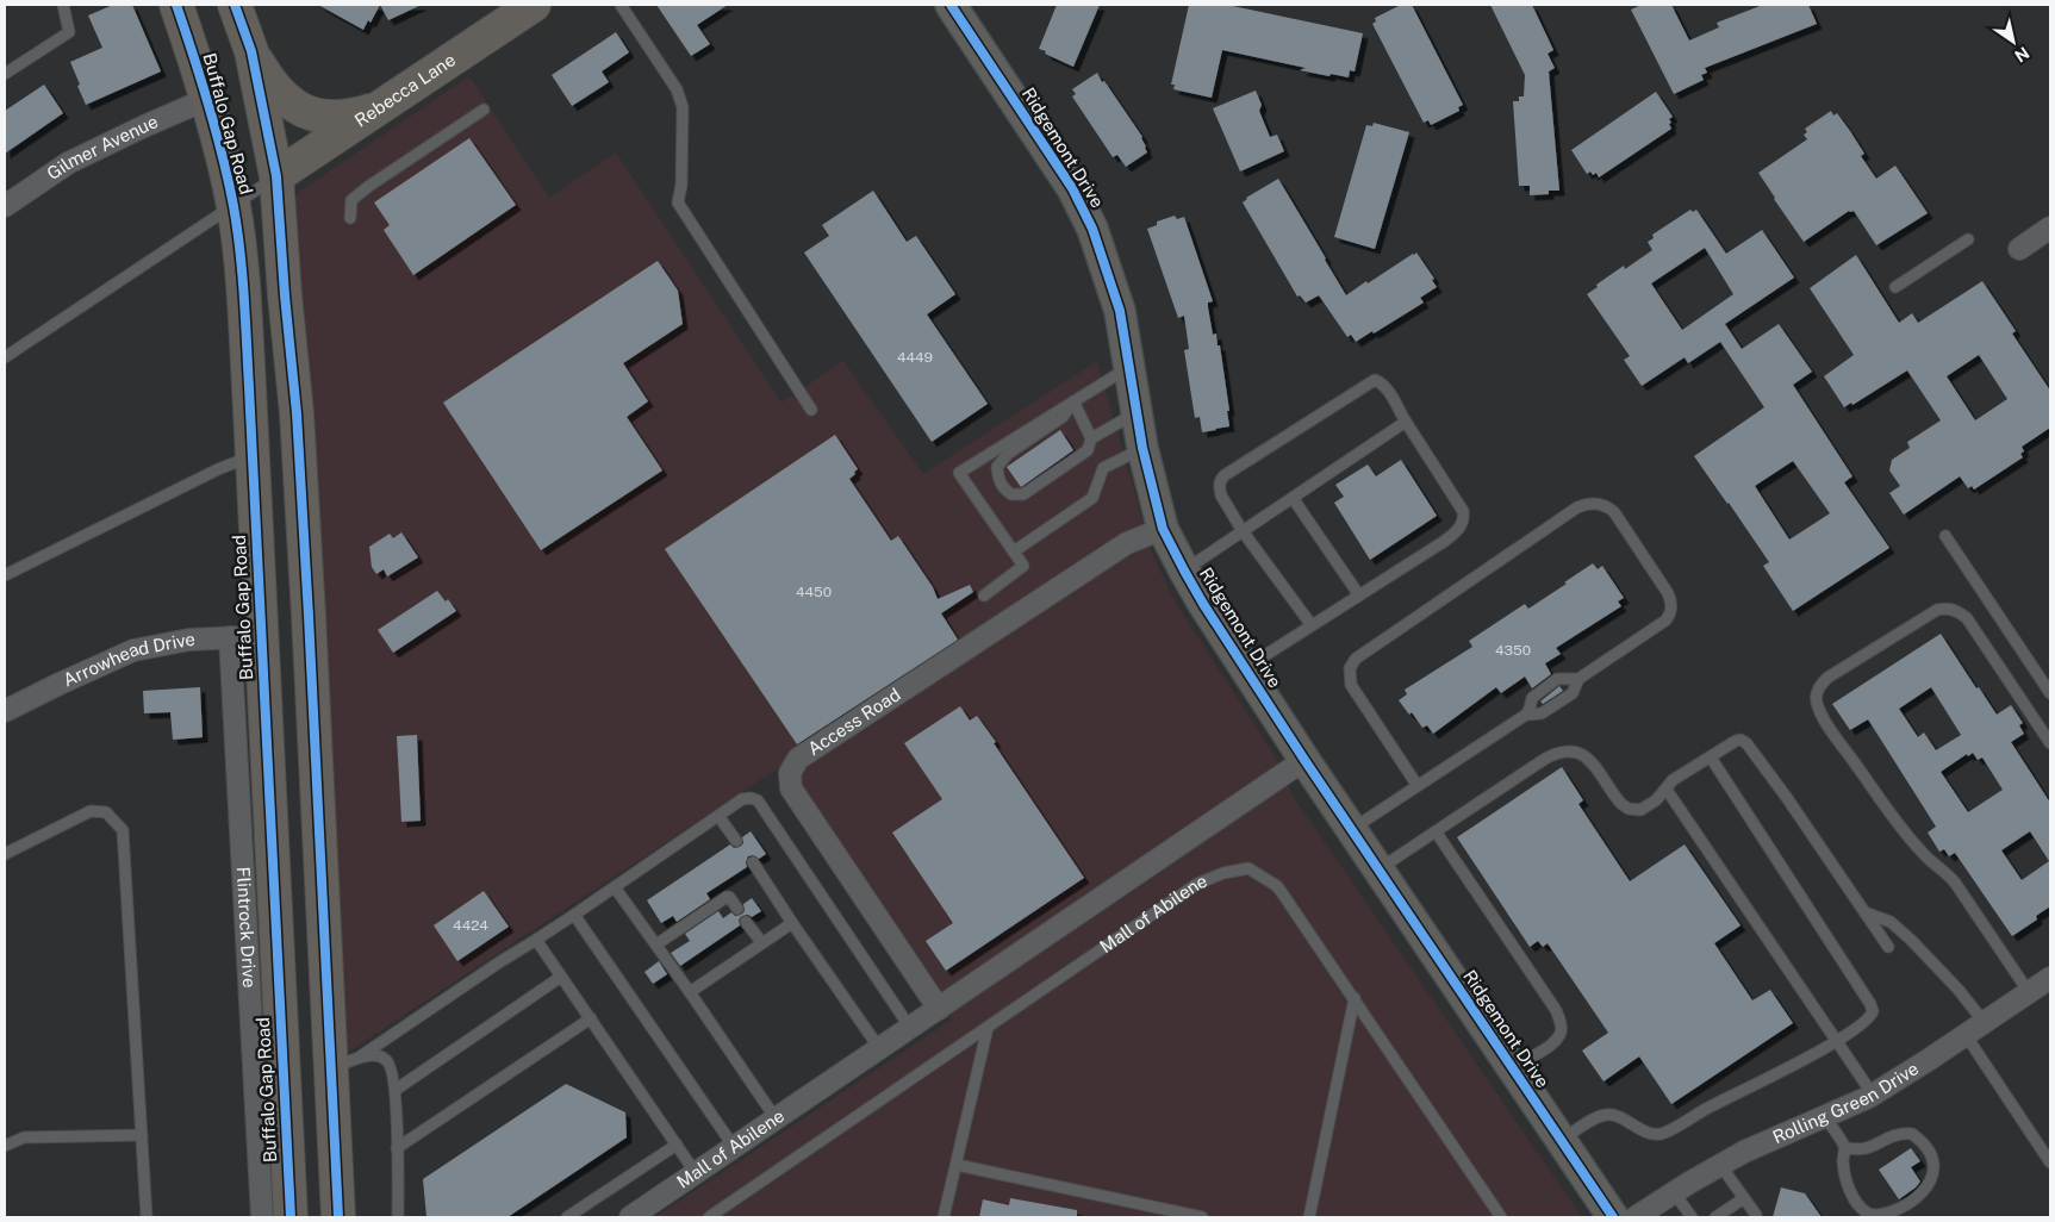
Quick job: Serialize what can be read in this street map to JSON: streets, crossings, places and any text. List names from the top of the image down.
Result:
{
  "streets": {
    "main road": ["Rebecca Lane", "Buffalo Gap Road"],
    "street": [
      "Ridgemont Drive",
      "Gilmer Avenue",
      "Arrowhead Drive",
      "Access Road",
      "Mall of Abilene",
      "Flintrock Drive",
      "Rolling Green Drive"
    ]
  },
  "crossings": [
    ["Rebecca Lane", "Buffalo Gap Road"],
    ["Buffalo Gap Road", "Gilmer Avenue"],
    ["Buffalo Gap Road", "Arrowhead Drive"],
    ["Buffalo Gap Road", "Flintrock Drive"],
    ["Ridgemont Drive", "Access Road"],
    ["Ridgemont Drive", "Mall of Abilene"],
    ["Arrowhead Drive", "Flintrock Drive"],
    ["Access Road", "Mall of Abilene"]
  ],
  "house_numbers": [
    "4449",
    "4450",
    "4350",
    "4424"
  ],
  "north": "bottom right"
}
